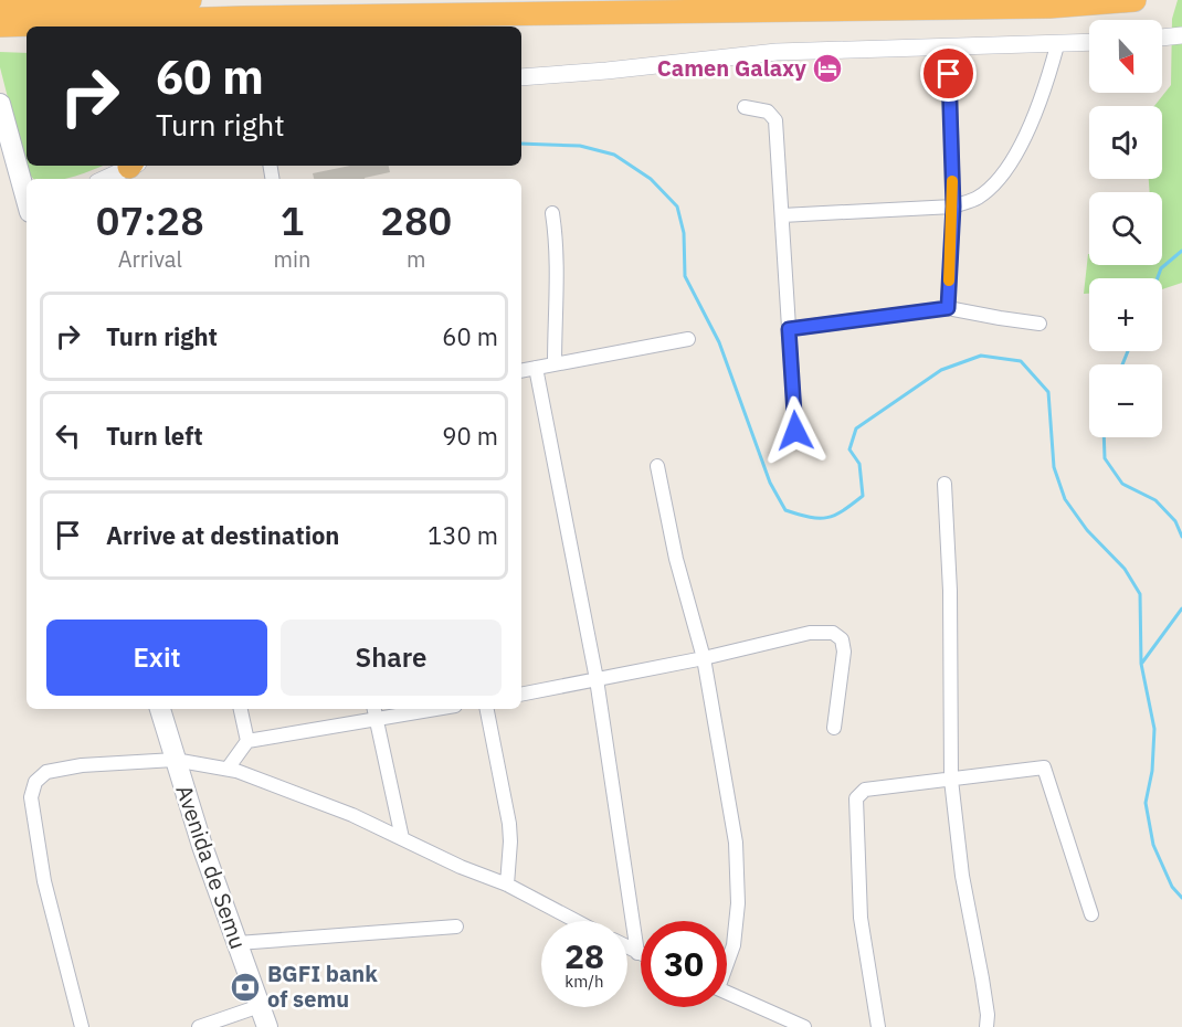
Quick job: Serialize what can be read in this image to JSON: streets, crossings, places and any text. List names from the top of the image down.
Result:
{
  "streets": {
    "main road": ["Avenida de Semu"]
  },
  "places": {
    "hotel": ["Camen Galaxy"],
    "bank": ["BGFI bank of semu"]
  },
  "north": "bottom",
  "page": {
    "map_buttons": ["+", "−"],
    "turn": ["60 m", "Turn right"],
    "eta": [
      "07:28",
      "Arrival",
      "1",
      "min",
      "280",
      "m"
    ],
    "list": [
      {
        "name": "Turn right",
        "value": "60 m"
      },
      {
        "name": "Turn left",
        "value": "90 m"
      },
      {
        "name": "Arrive at destination",
        "value": "130 m"
      }
    ],
    "buttons": ["Exit", "Share"],
    "speed": "28 km/h",
    "limit": "30"
  }
}
